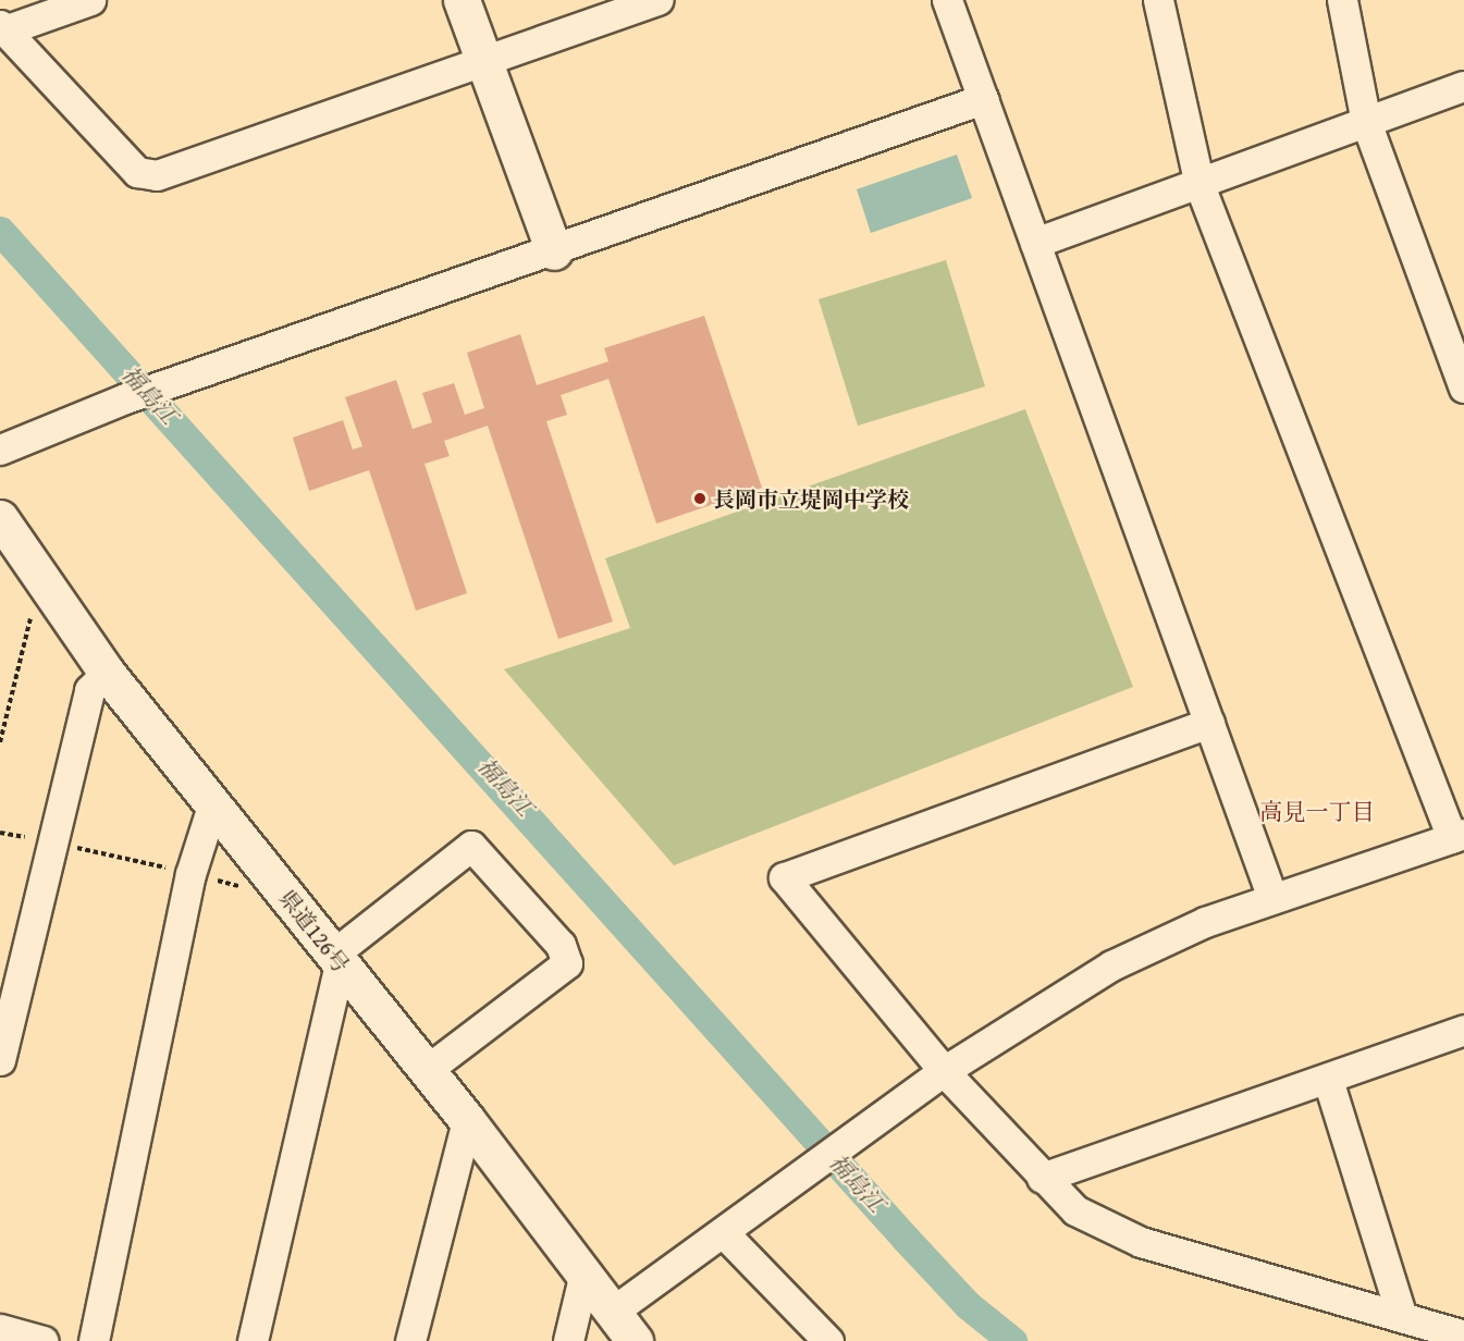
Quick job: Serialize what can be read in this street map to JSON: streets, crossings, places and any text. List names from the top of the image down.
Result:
{
  "streets": {
    "main road": ["県道126号"]
  },
  "districts": ["高見一丁目"],
  "water": ["福島江"],
  "places": ["長岡市立堤岡中学校"]
}
